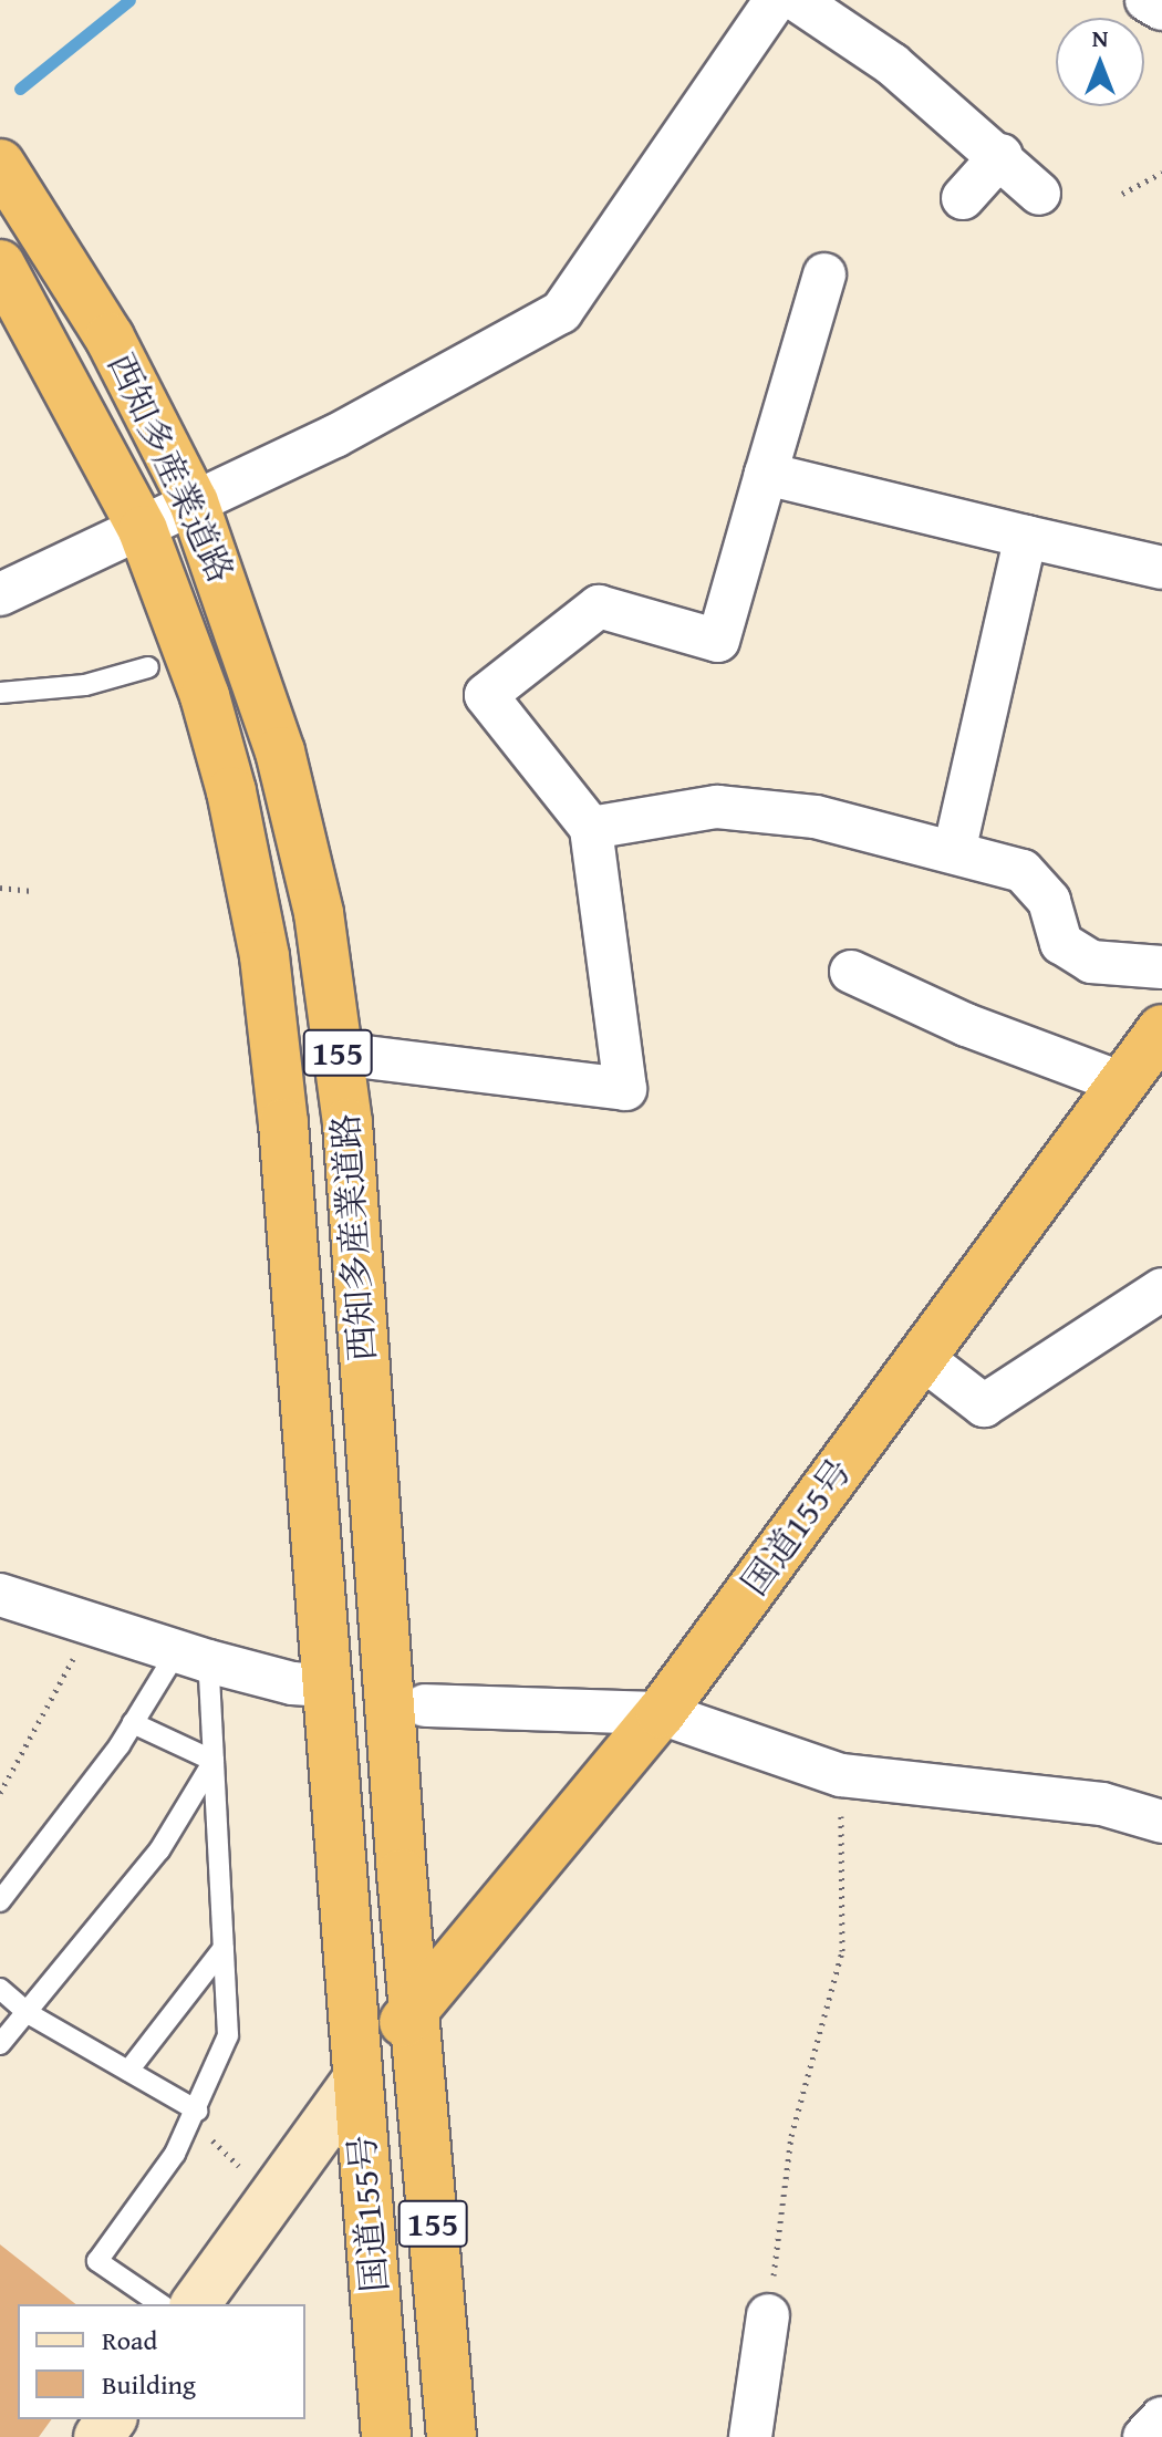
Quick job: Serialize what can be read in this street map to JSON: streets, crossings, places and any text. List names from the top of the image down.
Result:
{
  "streets": {
    "highway": ["西知多産業道路", "155", "国道155号"]
  },
  "crossings": [
    ["西知多産業道路", "国道155号"]
  ],
  "legend": ["Road", "Building"],
  "north": "top"
}
